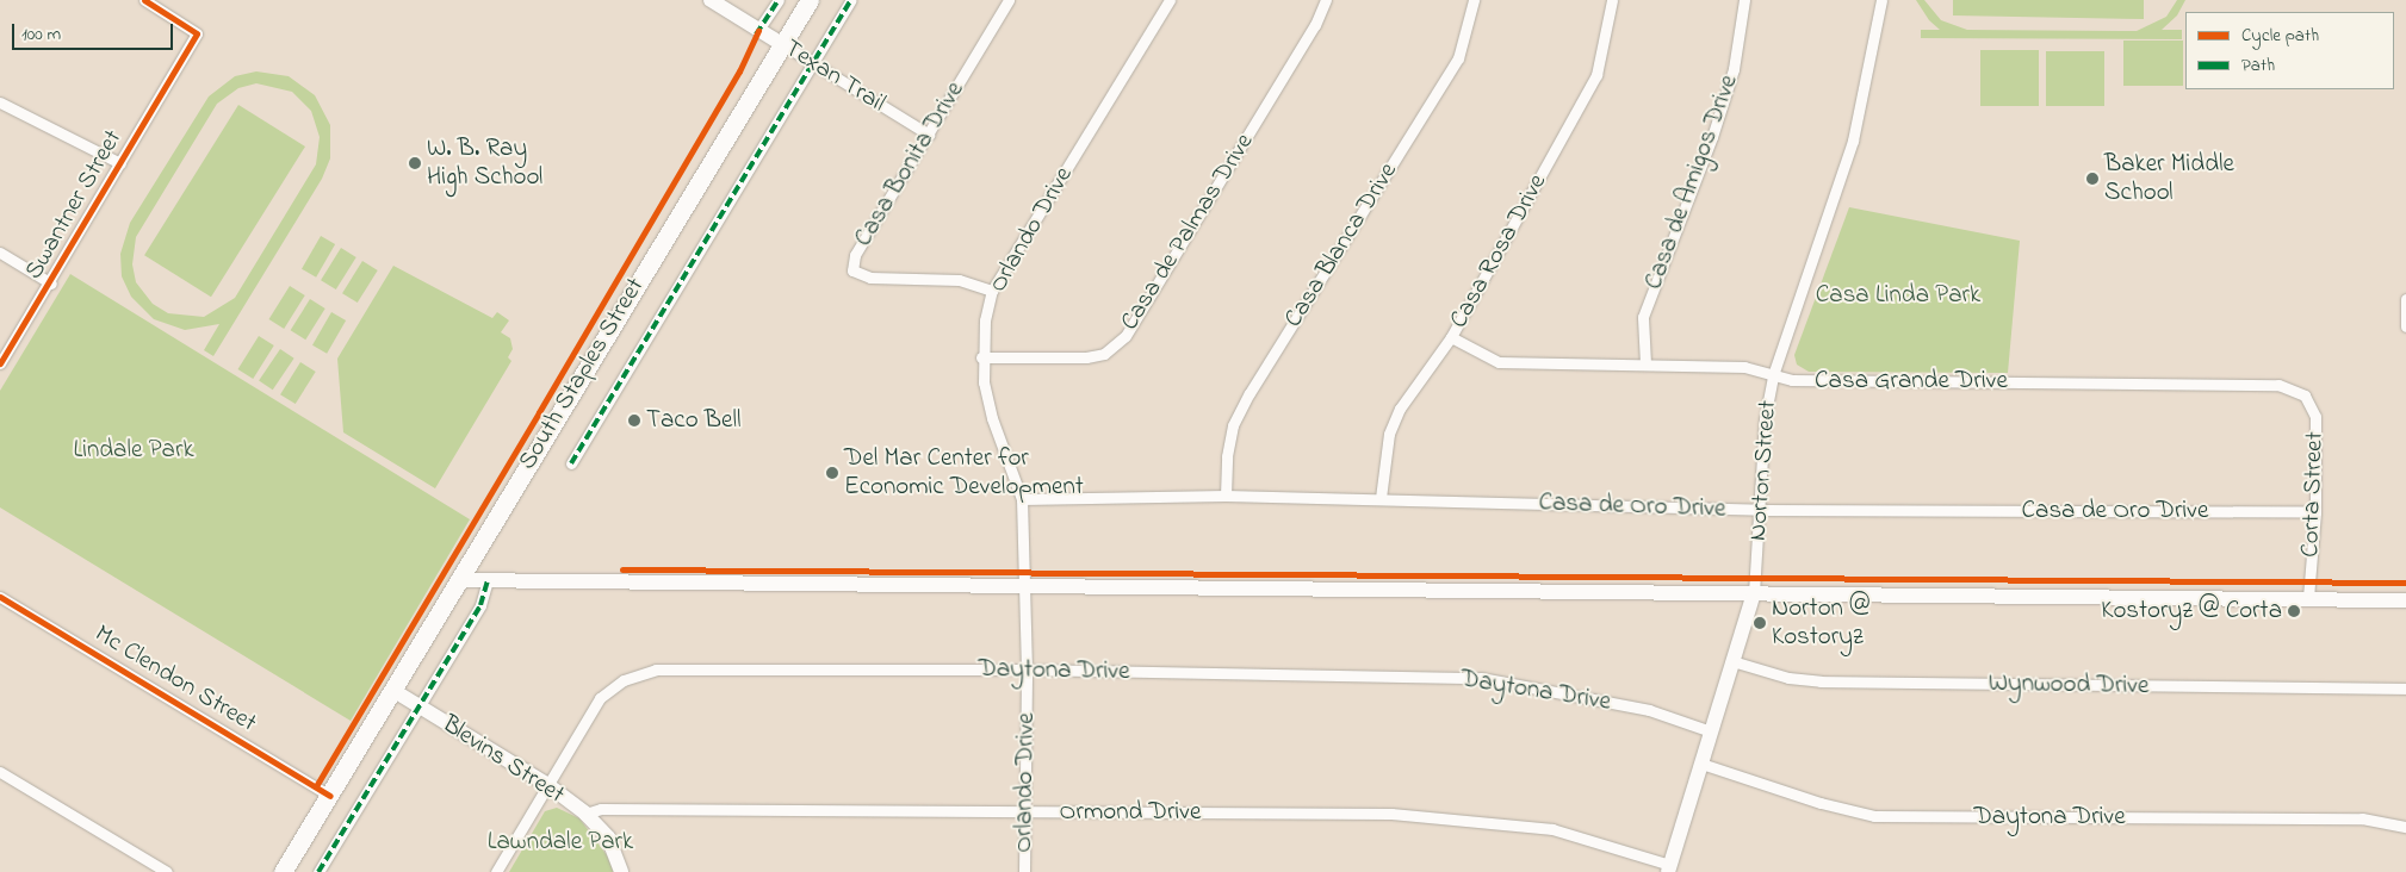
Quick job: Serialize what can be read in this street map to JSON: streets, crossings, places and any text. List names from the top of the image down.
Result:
{
  "streets": {
    "main road": [
      "Texan Trail",
      "South Staples Street",
      "Norton Street",
      "Blevins Street"
    ],
    "street": [
      "Casa Bonita Drive",
      "Casa de Amigos Drive",
      "Swantner Street",
      "Orlando Drive",
      "Casa de Palmas Drive",
      "Casa Blanca Drive",
      "Casa Rosa Drive",
      "Casa Grande Drive",
      "Corta Street",
      "Casa de Oro Drive",
      "Daytona Drive",
      "Mc Clendon Street",
      "Wynwood Drive",
      "Ormond Drive"
    ]
  },
  "crossings": [
    ["Texan Trail", "Casa Bonita Drive"],
    ["Texan Trail", "South Staples Street"],
    ["Casa Bonita Drive", "Orlando Drive"],
    ["Casa de Amigos Drive", "Casa Grande Drive"],
    ["Orlando Drive", "Casa de Palmas Drive"],
    ["Orlando Drive", "Casa de Oro Drive"],
    ["Orlando Drive", "Daytona Drive"],
    ["Orlando Drive", "Ormond Drive"],
    ["Casa Blanca Drive", "Casa de Oro Drive"],
    ["Casa Rosa Drive", "Casa Grande Drive"],
    ["Casa Rosa Drive", "Casa de Oro Drive"],
    ["South Staples Street", "Mc Clendon Street"],
    ["South Staples Street", "Blevins Street"],
    ["Casa Grande Drive", "Norton Street"],
    ["Casa Grande Drive", "Corta Street"],
    ["Norton Street", "Casa de Oro Drive"],
    ["Norton Street", "Daytona Drive"],
    ["Norton Street", "Wynwood Drive"],
    ["Norton Street", "Ormond Drive"],
    ["Corta Street", "Casa de Oro Drive"],
    ["Daytona Drive", "Blevins Street"],
    ["Blevins Street", "Ormond Drive"]
  ],
  "parks": ["Casa Linda Park", "Lindale Park", "Lawndale Park"],
  "places": [
    "W. B. Ray High School",
    "Baker Middle School",
    "Taco Bell",
    "Del Mar Center for Economic Development",
    "Kostoryz @ Corta",
    "Norton @ Kostoryz"
  ],
  "legend": ["Cycle path", "Path"],
  "scale_bar": "100 m"
}
